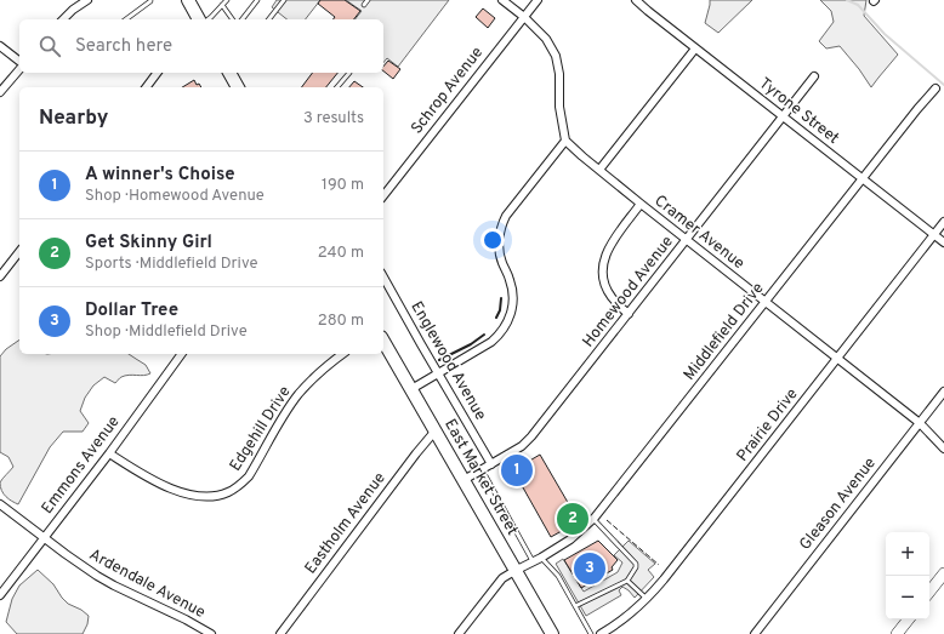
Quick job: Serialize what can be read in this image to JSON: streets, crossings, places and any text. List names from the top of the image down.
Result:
{
  "streets": {
    "main road": ["East Market Street"],
    "street": [
      "Schrop Avenue",
      "Tyrone Street",
      "Cramer Avenue",
      "Homewood Avenue",
      "Middlefield Drive",
      "Englewood Avenue",
      "Prairie Drive",
      "Edgehill Drive",
      "Emmons Avenue",
      "Gleason Avenue",
      "Eastholm Avenue",
      "Ardendale Avenue"
    ]
  },
  "crossings": [
    ["Tyrone Street", "Homewood Avenue"],
    ["Tyrone Street", "Middlefield Drive"],
    ["Tyrone Street", "Prairie Drive"],
    ["Cramer Avenue", "Homewood Avenue"],
    ["Cramer Avenue", "Middlefield Drive"],
    ["Cramer Avenue", "Prairie Drive"],
    ["Cramer Avenue", "Gleason Avenue"],
    ["Homewood Avenue", "Englewood Avenue"],
    ["Homewood Avenue", "East Market Street"],
    ["Middlefield Drive", "East Market Street"],
    ["Edgehill Drive", "Emmons Avenue"],
    ["Emmons Avenue", "Ardendale Avenue"],
    ["East Market Street", "Eastholm Avenue"]
  ],
  "page": {
    "search": "Search here",
    "heading": ["Nearby", "3 results"],
    "list": [
      {
        "mark": "1",
        "name": "A winner's Choise",
        "note": "Shop · Homewood Avenue",
        "value": "190 m"
      },
      {
        "mark": "2",
        "name": "Get Skinny Girl",
        "note": "Sports · Middlefield Drive",
        "value": "240 m"
      },
      {
        "mark": "3",
        "name": "Dollar Tree",
        "note": "Shop · Middlefield Drive",
        "value": "280 m"
      }
    ],
    "pins": ["1", "2", "3"],
    "map_buttons": ["+", "−"]
  }
}
